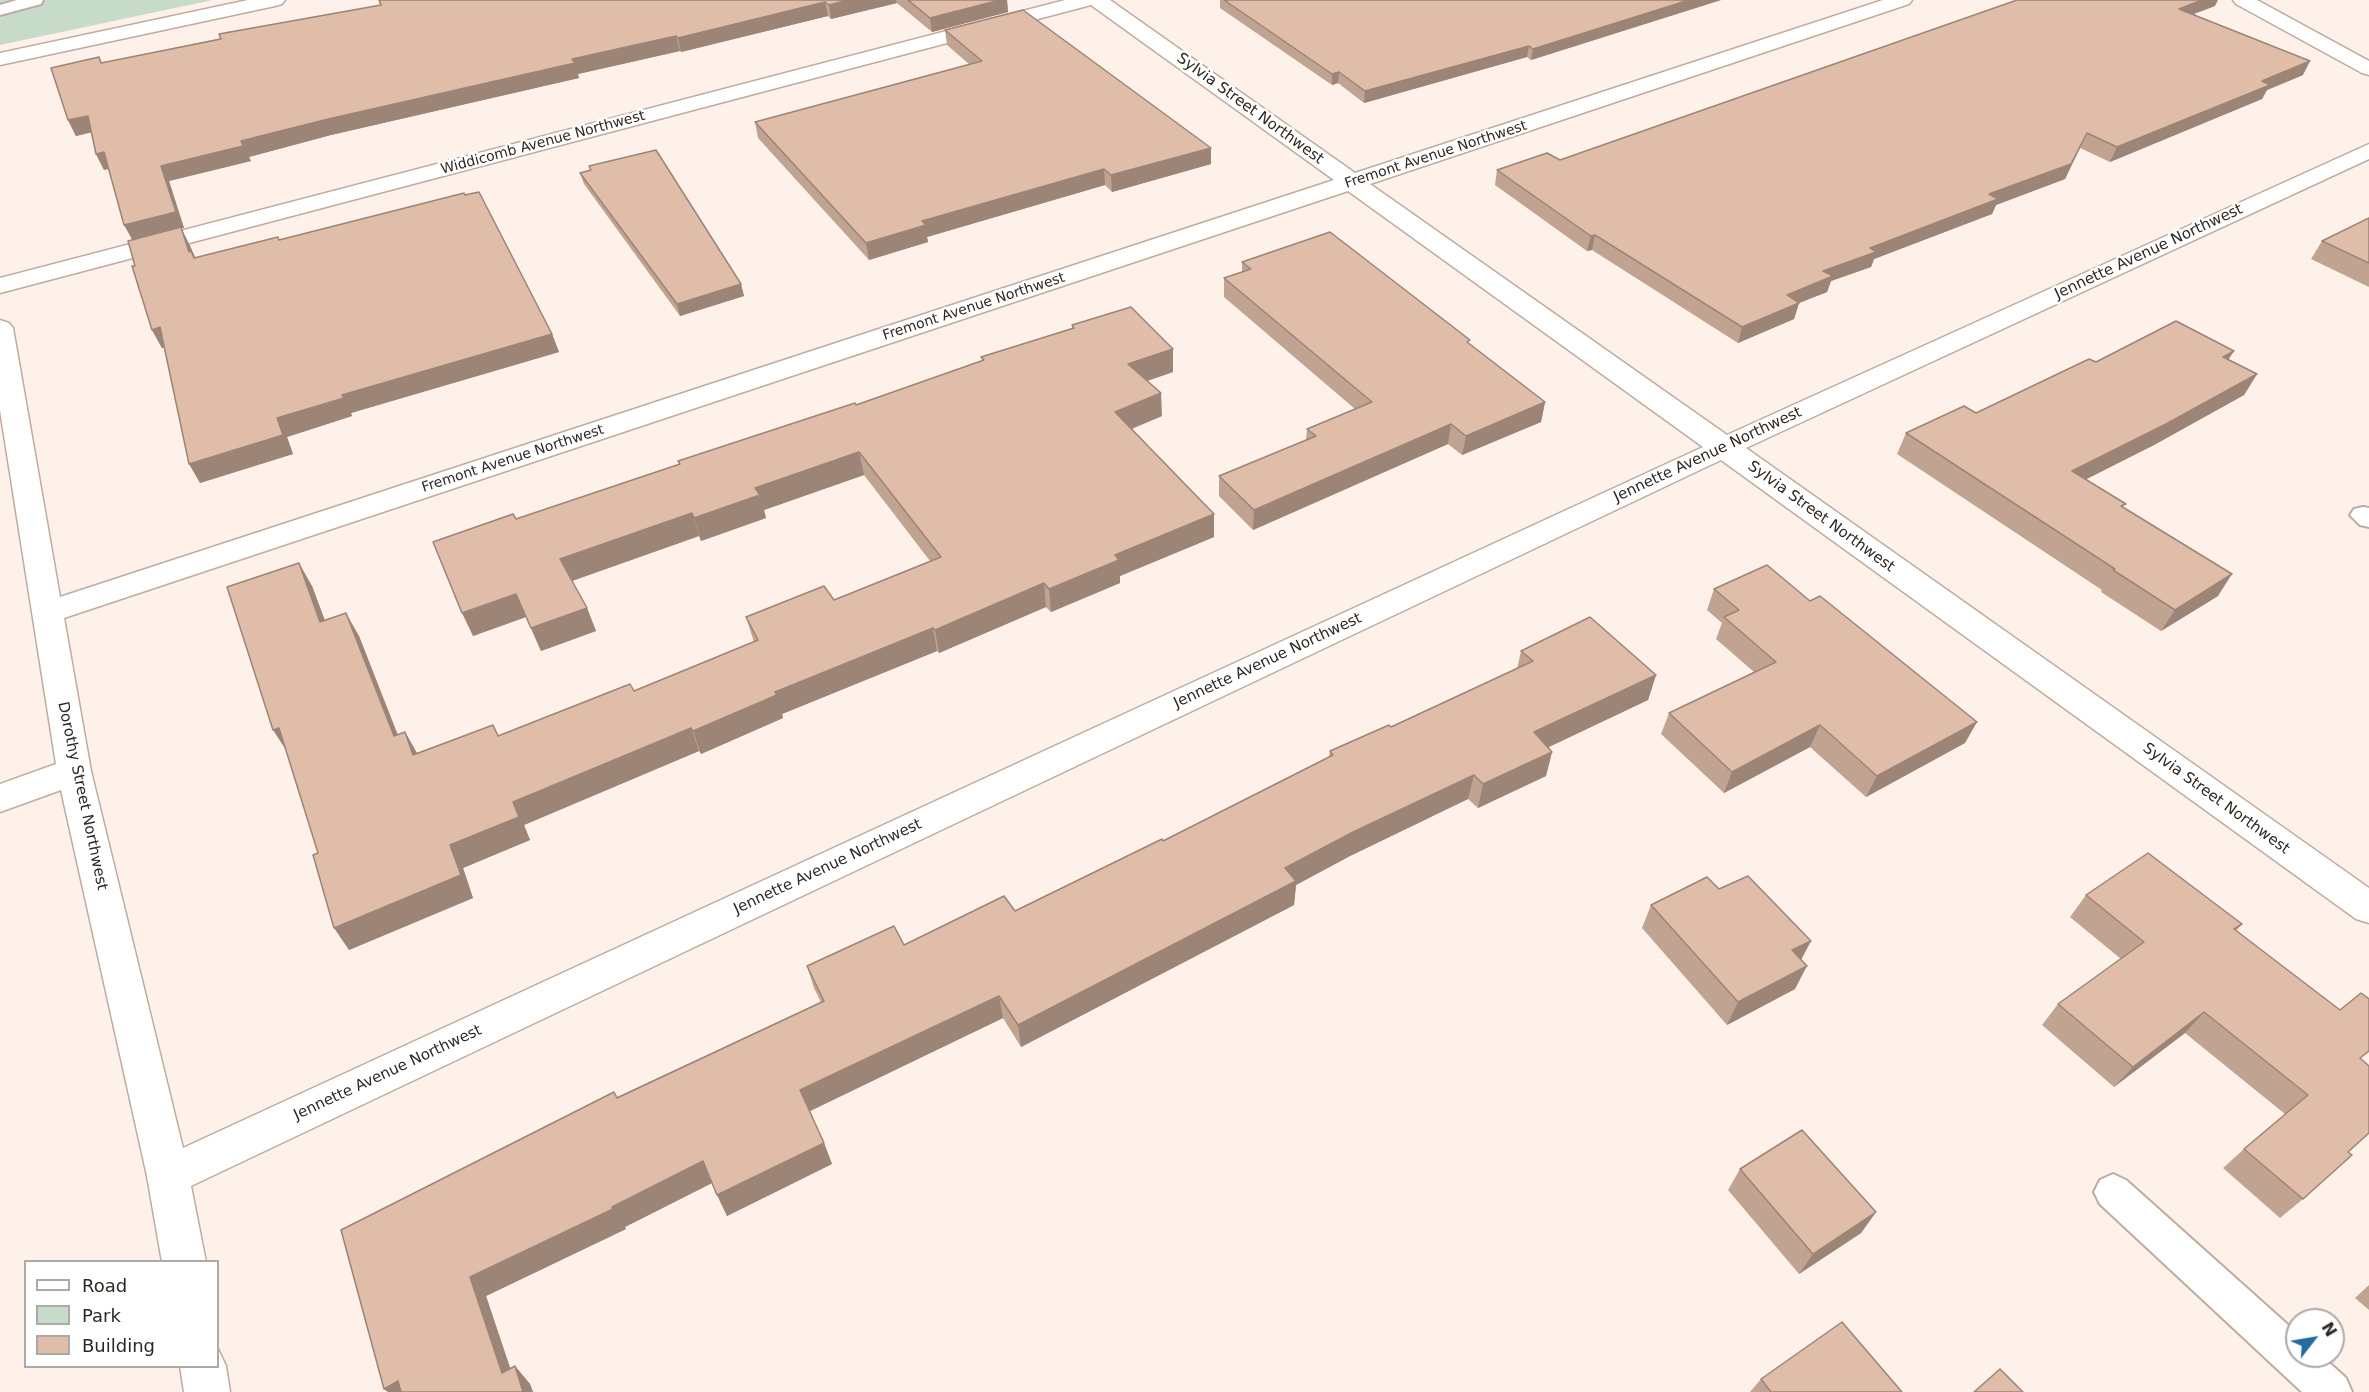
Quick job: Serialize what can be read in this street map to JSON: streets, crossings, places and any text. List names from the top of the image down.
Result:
{
  "streets": {
    "street": [
      "Sylvia Street Northwest",
      "Widdicomb Avenue Northwest",
      "Fremont Avenue Northwest",
      "Jennette Avenue Northwest",
      "Dorothy Street Northwest"
    ]
  },
  "crossings": [
    ["Sylvia Street Northwest", "Fremont Avenue Northwest"],
    ["Sylvia Street Northwest", "Jennette Avenue Northwest"],
    ["Fremont Avenue Northwest", "Dorothy Street Northwest"],
    ["Jennette Avenue Northwest", "Dorothy Street Northwest"]
  ],
  "legend": ["Road", "Park", "Building"],
  "north": "top right"
}
